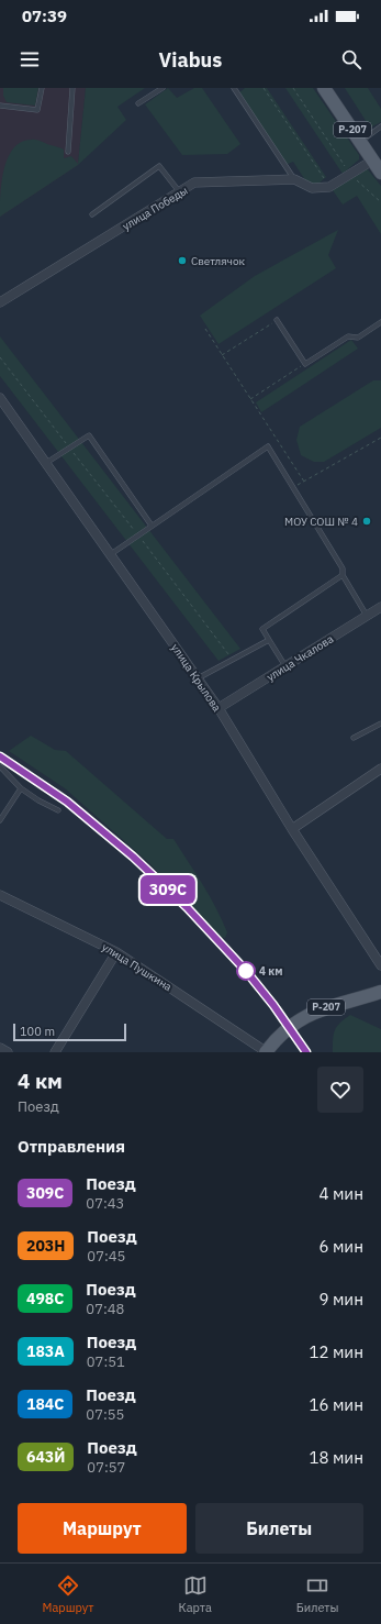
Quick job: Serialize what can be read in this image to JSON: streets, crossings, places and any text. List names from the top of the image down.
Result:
{
  "streets": {
    "main road": ["Р-207"],
    "street": [
      "улица Победы",
      "улица Чкалова",
      "улица Крылова",
      "улица Пушкина"
    ]
  },
  "crossings": [
    ["Р-207", "улица Пушкина"],
    ["улица Чкалова", "улица Крылова"]
  ],
  "places": ["Светлячок", "МОУ СОШ № 4", "4 км"],
  "scale_bar": "100 m",
  "page": {
    "status": "07:39",
    "header": "Viabus",
    "on_map": "309С",
    "scale": "100 m",
    "heading": [
      ["4 км", "Поезд"],
      "Отправления"
    ],
    "list": [
      {
        "mark": "309С",
        "name": "Поезд",
        "note": "07:43",
        "value": "4 мин"
      },
      {
        "mark": "203Н",
        "name": "Поезд",
        "note": "07:45",
        "value": "6 мин"
      },
      {
        "mark": "498С",
        "name": "Поезд",
        "note": "07:48",
        "value": "9 мин"
      },
      {
        "mark": "183А",
        "name": "Поезд",
        "note": "07:51",
        "value": "12 мин"
      },
      {
        "mark": "184С",
        "name": "Поезд",
        "note": "07:55",
        "value": "16 мин"
      },
      {
        "mark": "643Й",
        "name": "Поезд",
        "note": "07:57",
        "value": "18 мин"
      }
    ],
    "buttons": ["Маршрут", "Билеты"],
    "tabs": ["Маршрут", "Карта", "Билеты"]
  }
}
